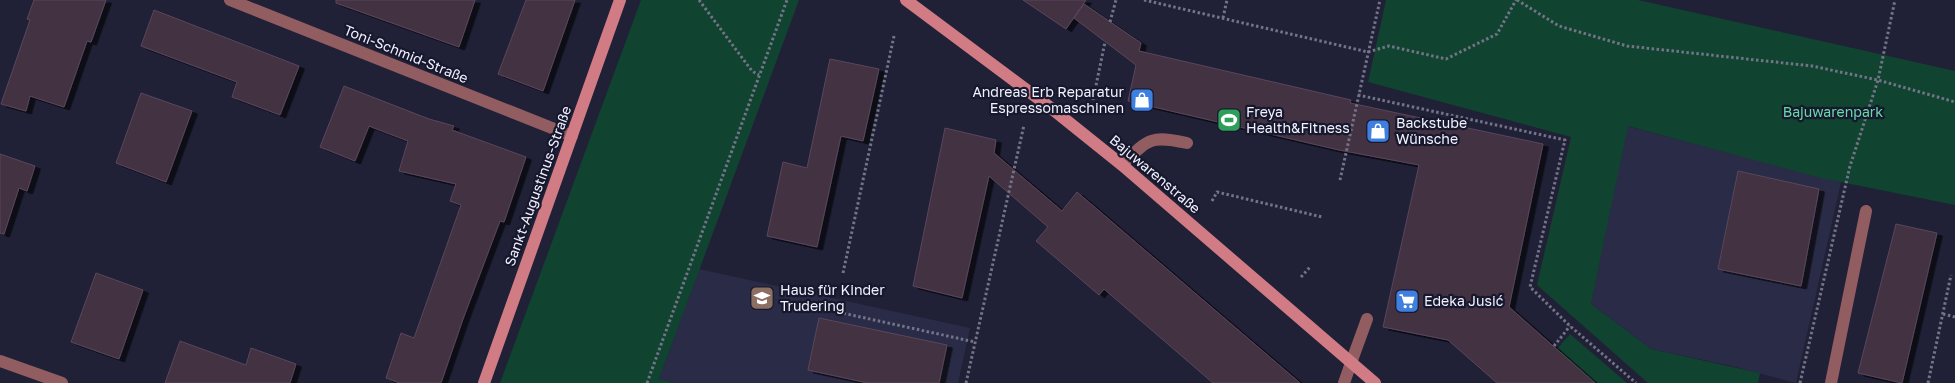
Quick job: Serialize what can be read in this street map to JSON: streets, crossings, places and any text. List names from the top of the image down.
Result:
{
  "streets": {
    "main road": ["Bajuwarenstraße", "Sankt-Augustinus-Straße"],
    "street": ["Toni-Schmid-Straße"]
  },
  "crossings": [
    ["Toni-Schmid-Straße", "Sankt-Augustinus-Straße"]
  ],
  "parks": ["Bajuwarenpark"],
  "places": {
    "shop": ["Andreas Erb Reparatur Espressomaschinen", "Backstube Wünsche"],
    "sports": ["Freya Health&Fitness"],
    "school or university": ["Haus für Kinder Trudering"],
    "supermarket": ["Edeka Jusić"]
  }
}
